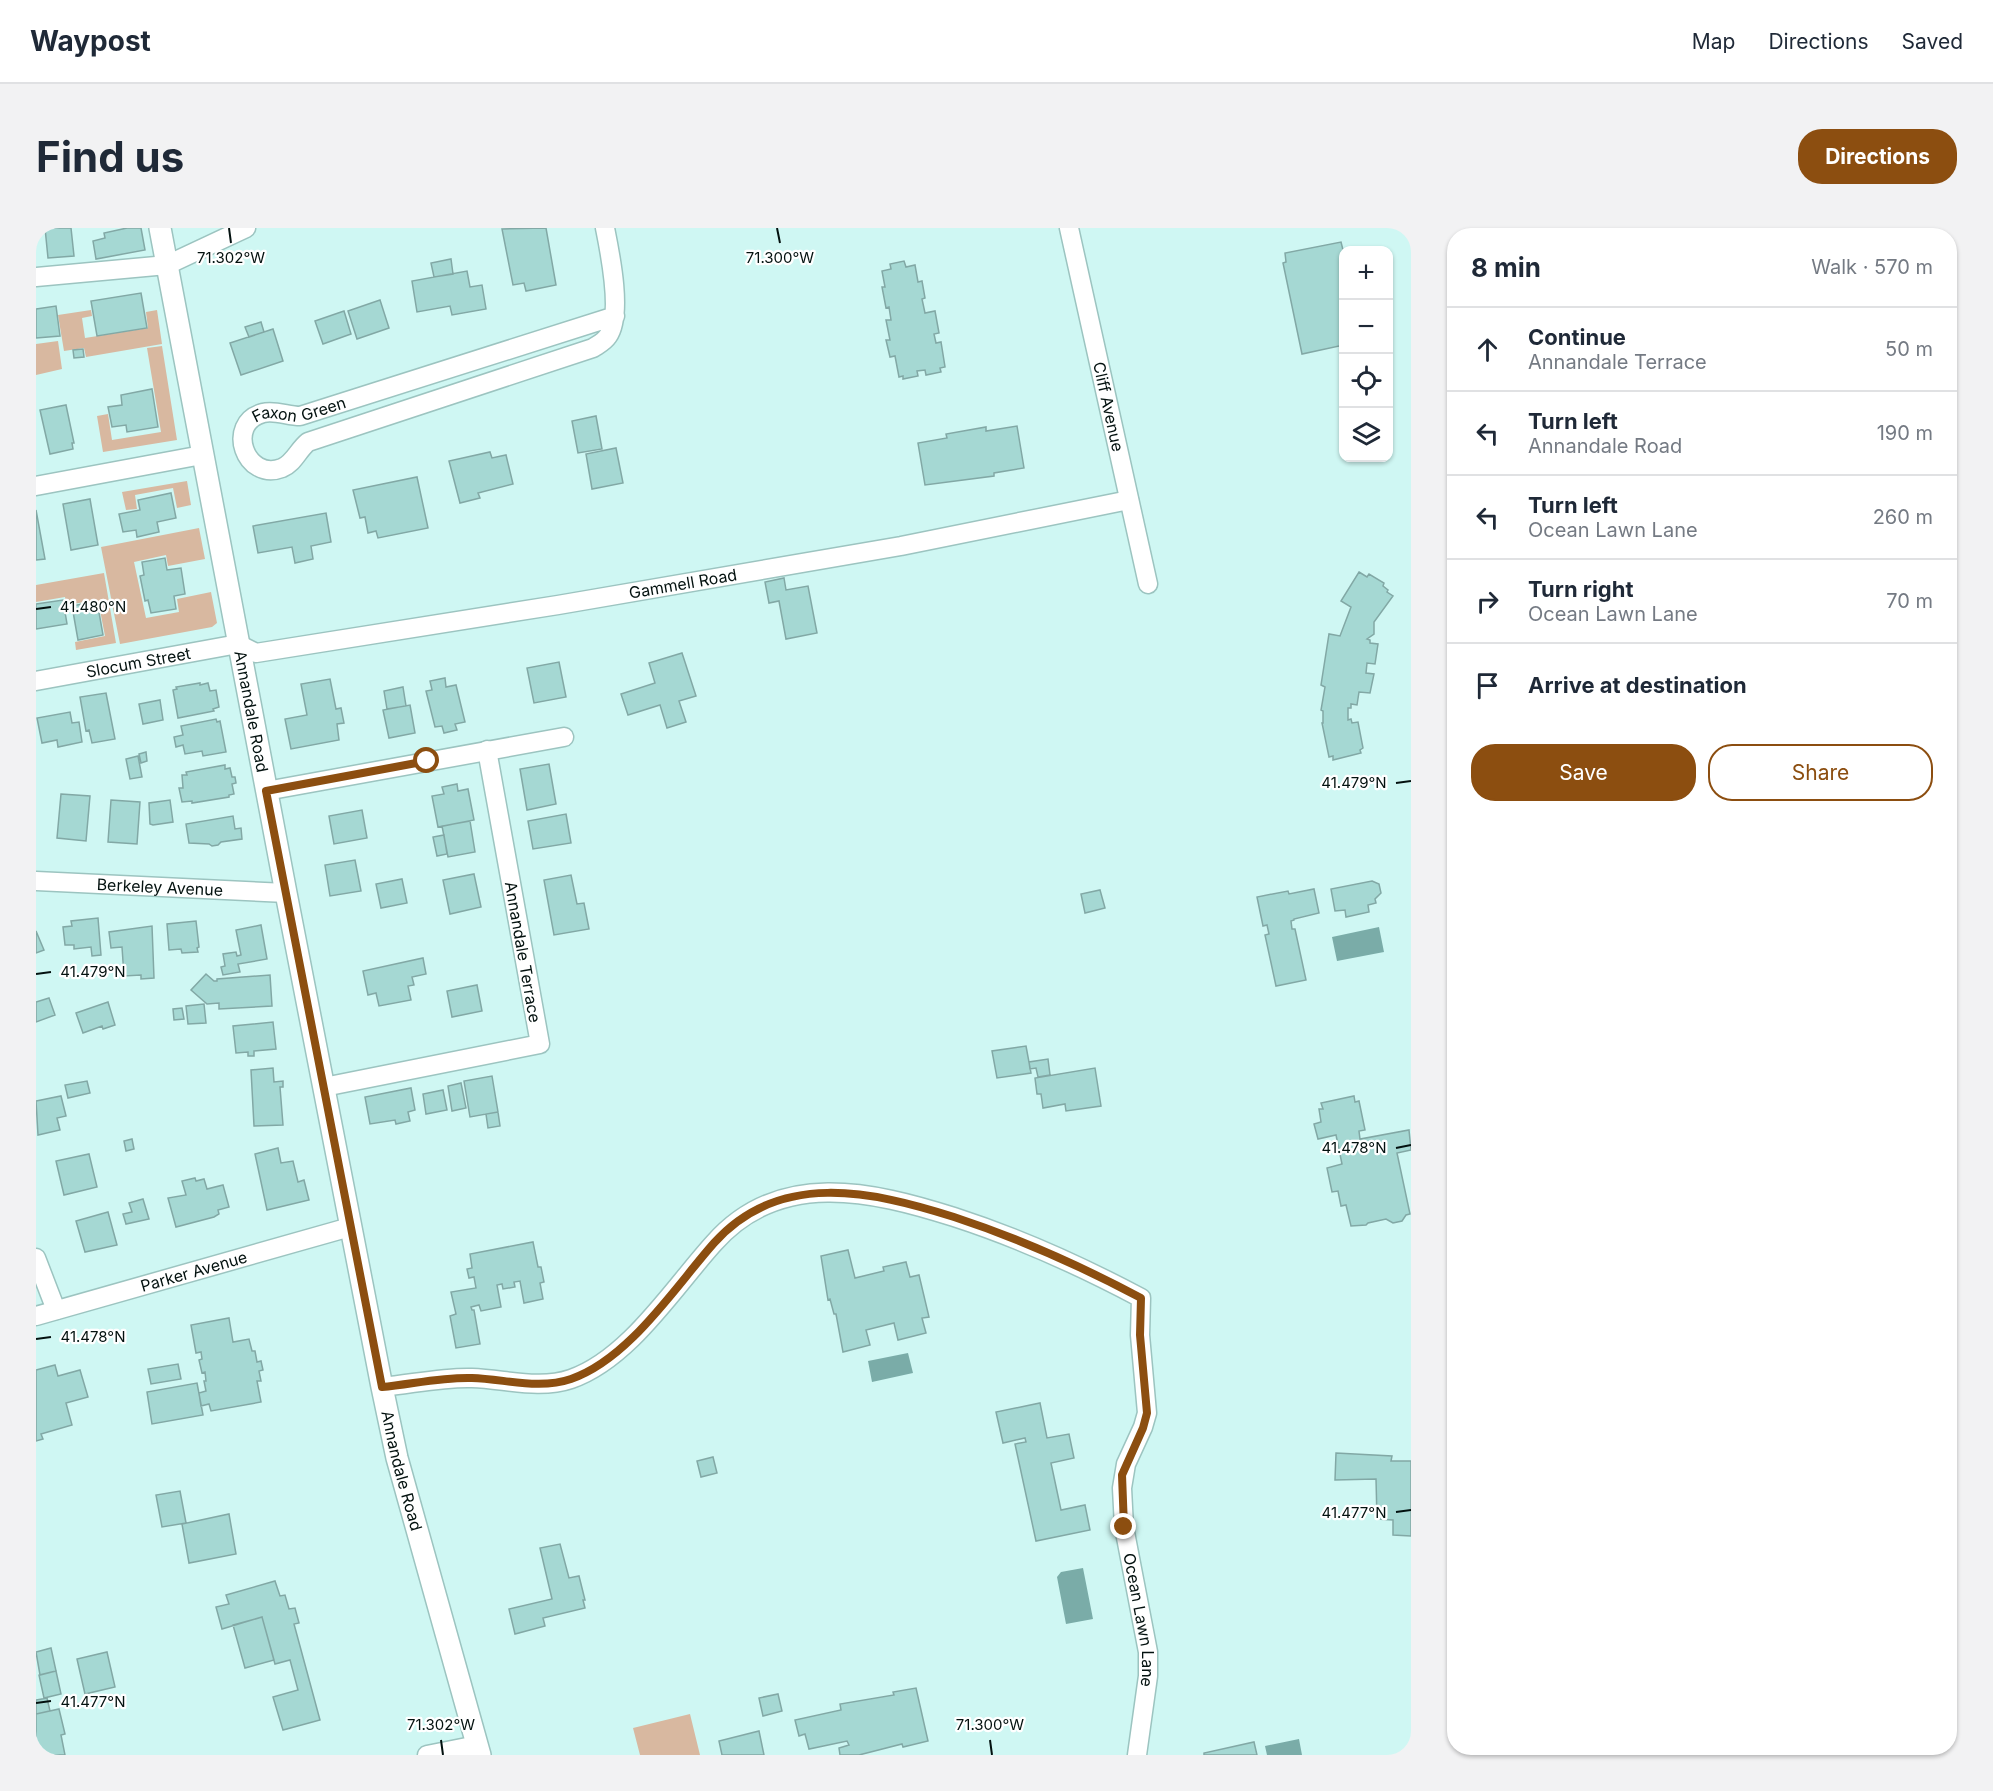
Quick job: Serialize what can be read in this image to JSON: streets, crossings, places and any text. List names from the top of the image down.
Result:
{
  "streets": {
    "street": [
      "Cliff Avenue",
      "Faxon Green",
      "Gammell Road",
      "Slocum Street",
      "Annandale Road",
      "Berkeley Avenue",
      "Annandale Terrace",
      "Parker Avenue",
      "Ocean Lawn Lane"
    ]
  },
  "crossings": [
    ["Cliff Avenue", "Gammell Road"],
    ["Gammell Road", "Slocum Street"],
    ["Gammell Road", "Annandale Road"],
    ["Slocum Street", "Annandale Road"],
    ["Annandale Road", "Berkeley Avenue"],
    ["Annandale Road", "Annandale Terrace"],
    ["Annandale Road", "Parker Avenue"],
    ["Annandale Road", "Ocean Lawn Lane"]
  ],
  "page": {
    "header": "Waypost",
    "nav": ["Map", "Directions", "Saved"],
    "buttons": [
      "Directions",
      ["Save", "Share"]
    ],
    "title": "Find us",
    "heading": ["8 min", "Walk · 570 m"],
    "map_buttons": ["+", "−"],
    "list": [
      ["Continue", "Annandale Terrace", "50 m"],
      ["Turn left", "Annandale Road", "190 m"],
      ["Turn left", "Ocean Lawn Lane", "260 m"],
      ["Turn right", "Ocean Lawn Lane", "70 m"],
      "Arrive at destination"
    ]
  },
  "coordinates": [
    "71.302°W",
    "71.300°W",
    "41.480°N",
    "41.479°N",
    "41.478°N",
    "41.477°N"
  ]
}
